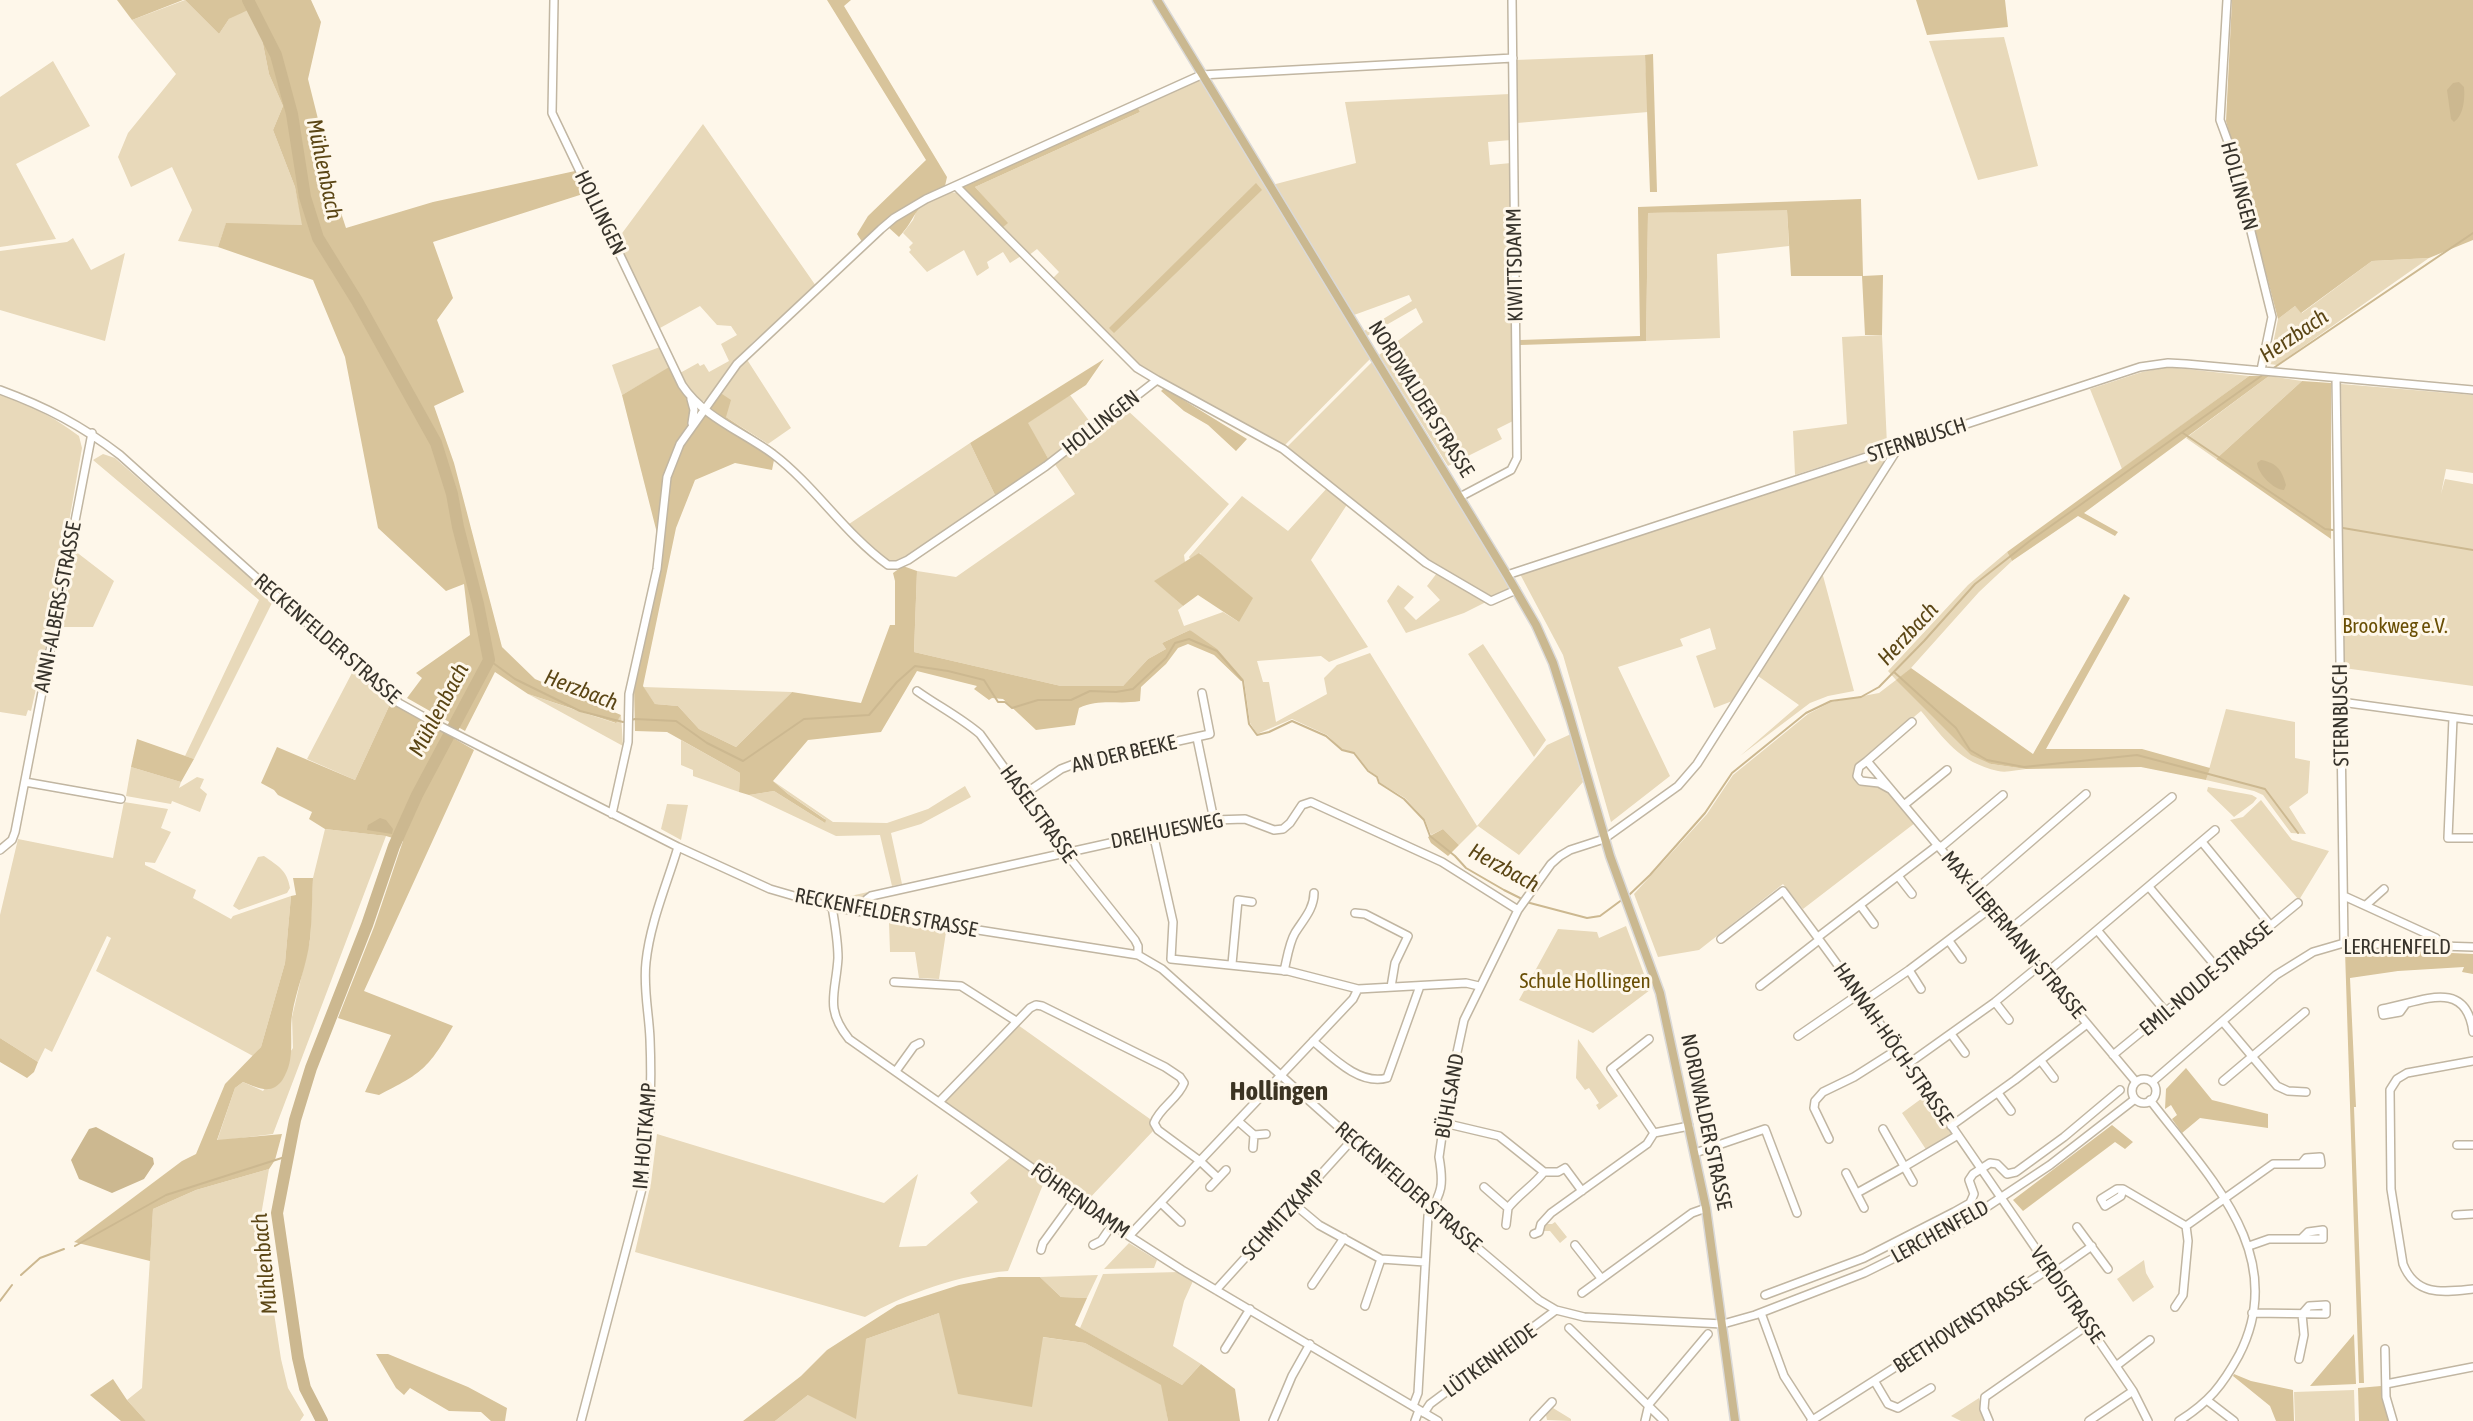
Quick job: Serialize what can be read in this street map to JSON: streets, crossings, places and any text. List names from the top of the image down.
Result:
{
  "streets": {
    "main road": ["NORDWALDER STRASSE"],
    "street": [
      "HOLLINGEN",
      "KIWITTSDAMM",
      "STERNBUSCH",
      "ANNI-ALBERS-STRASSE",
      "RECKENFELDER STRASSE",
      "AN DER BEEKE",
      "HASELSTRASSE",
      "DREIHUESWEG",
      "MAX-LIEBERMANN-STRASSE",
      "LERCHENFELD",
      "EMIL-NOLDE-STRASSE",
      "HANNAH-HÖCH-STRASSE",
      "BÜHLSAND",
      "IM HOLTKAMP",
      "FÖHRENDAMM",
      "SCHMITZKAMP",
      "VERDISTRASSE",
      "BEETHOVENSTRASSE",
      "LÜTKENHEIDE"
    ]
  },
  "crossings": [
    ["HOLLINGEN", "NORDWALDER STRASSE"],
    ["HOLLINGEN", "STERNBUSCH"],
    ["KIWITTSDAMM", "NORDWALDER STRASSE"],
    ["NORDWALDER STRASSE", "STERNBUSCH"],
    ["NORDWALDER STRASSE", "RECKENFELDER STRASSE"],
    ["NORDWALDER STRASSE", "LERCHENFELD"],
    ["NORDWALDER STRASSE", "BÜHLSAND"],
    ["STERNBUSCH", "LERCHENFELD"],
    ["ANNI-ALBERS-STRASSE", "RECKENFELDER STRASSE"],
    ["RECKENFELDER STRASSE", "HASELSTRASSE"],
    ["RECKENFELDER STRASSE", "DREIHUESWEG"],
    ["RECKENFELDER STRASSE", "LERCHENFELD"],
    ["RECKENFELDER STRASSE", "BÜHLSAND"],
    ["RECKENFELDER STRASSE", "IM HOLTKAMP"],
    ["RECKENFELDER STRASSE", "FÖHRENDAMM"],
    ["RECKENFELDER STRASSE", "SCHMITZKAMP"],
    ["RECKENFELDER STRASSE", "LÜTKENHEIDE"],
    ["AN DER BEEKE", "HASELSTRASSE"],
    ["AN DER BEEKE", "DREIHUESWEG"],
    ["HASELSTRASSE", "DREIHUESWEG"],
    ["DREIHUESWEG", "BÜHLSAND"],
    ["MAX-LIEBERMANN-STRASSE", "LERCHENFELD"],
    ["MAX-LIEBERMANN-STRASSE", "EMIL-NOLDE-STRASSE"],
    ["LERCHENFELD", "HANNAH-HÖCH-STRASSE"],
    ["LERCHENFELD", "VERDISTRASSE"],
    ["HANNAH-HÖCH-STRASSE", "VERDISTRASSE"],
    ["BÜHLSAND", "FÖHRENDAMM"],
    ["BÜHLSAND", "LÜTKENHEIDE"],
    ["FÖHRENDAMM", "SCHMITZKAMP"],
    ["FÖHRENDAMM", "LÜTKENHEIDE"],
    ["VERDISTRASSE", "BEETHOVENSTRASSE"]
  ],
  "districts": ["Hollingen"],
  "water": ["Mühlenbach", "Herzbach"],
  "parks": ["Brookweg e.V.", "Schule Hollingen"]
}
